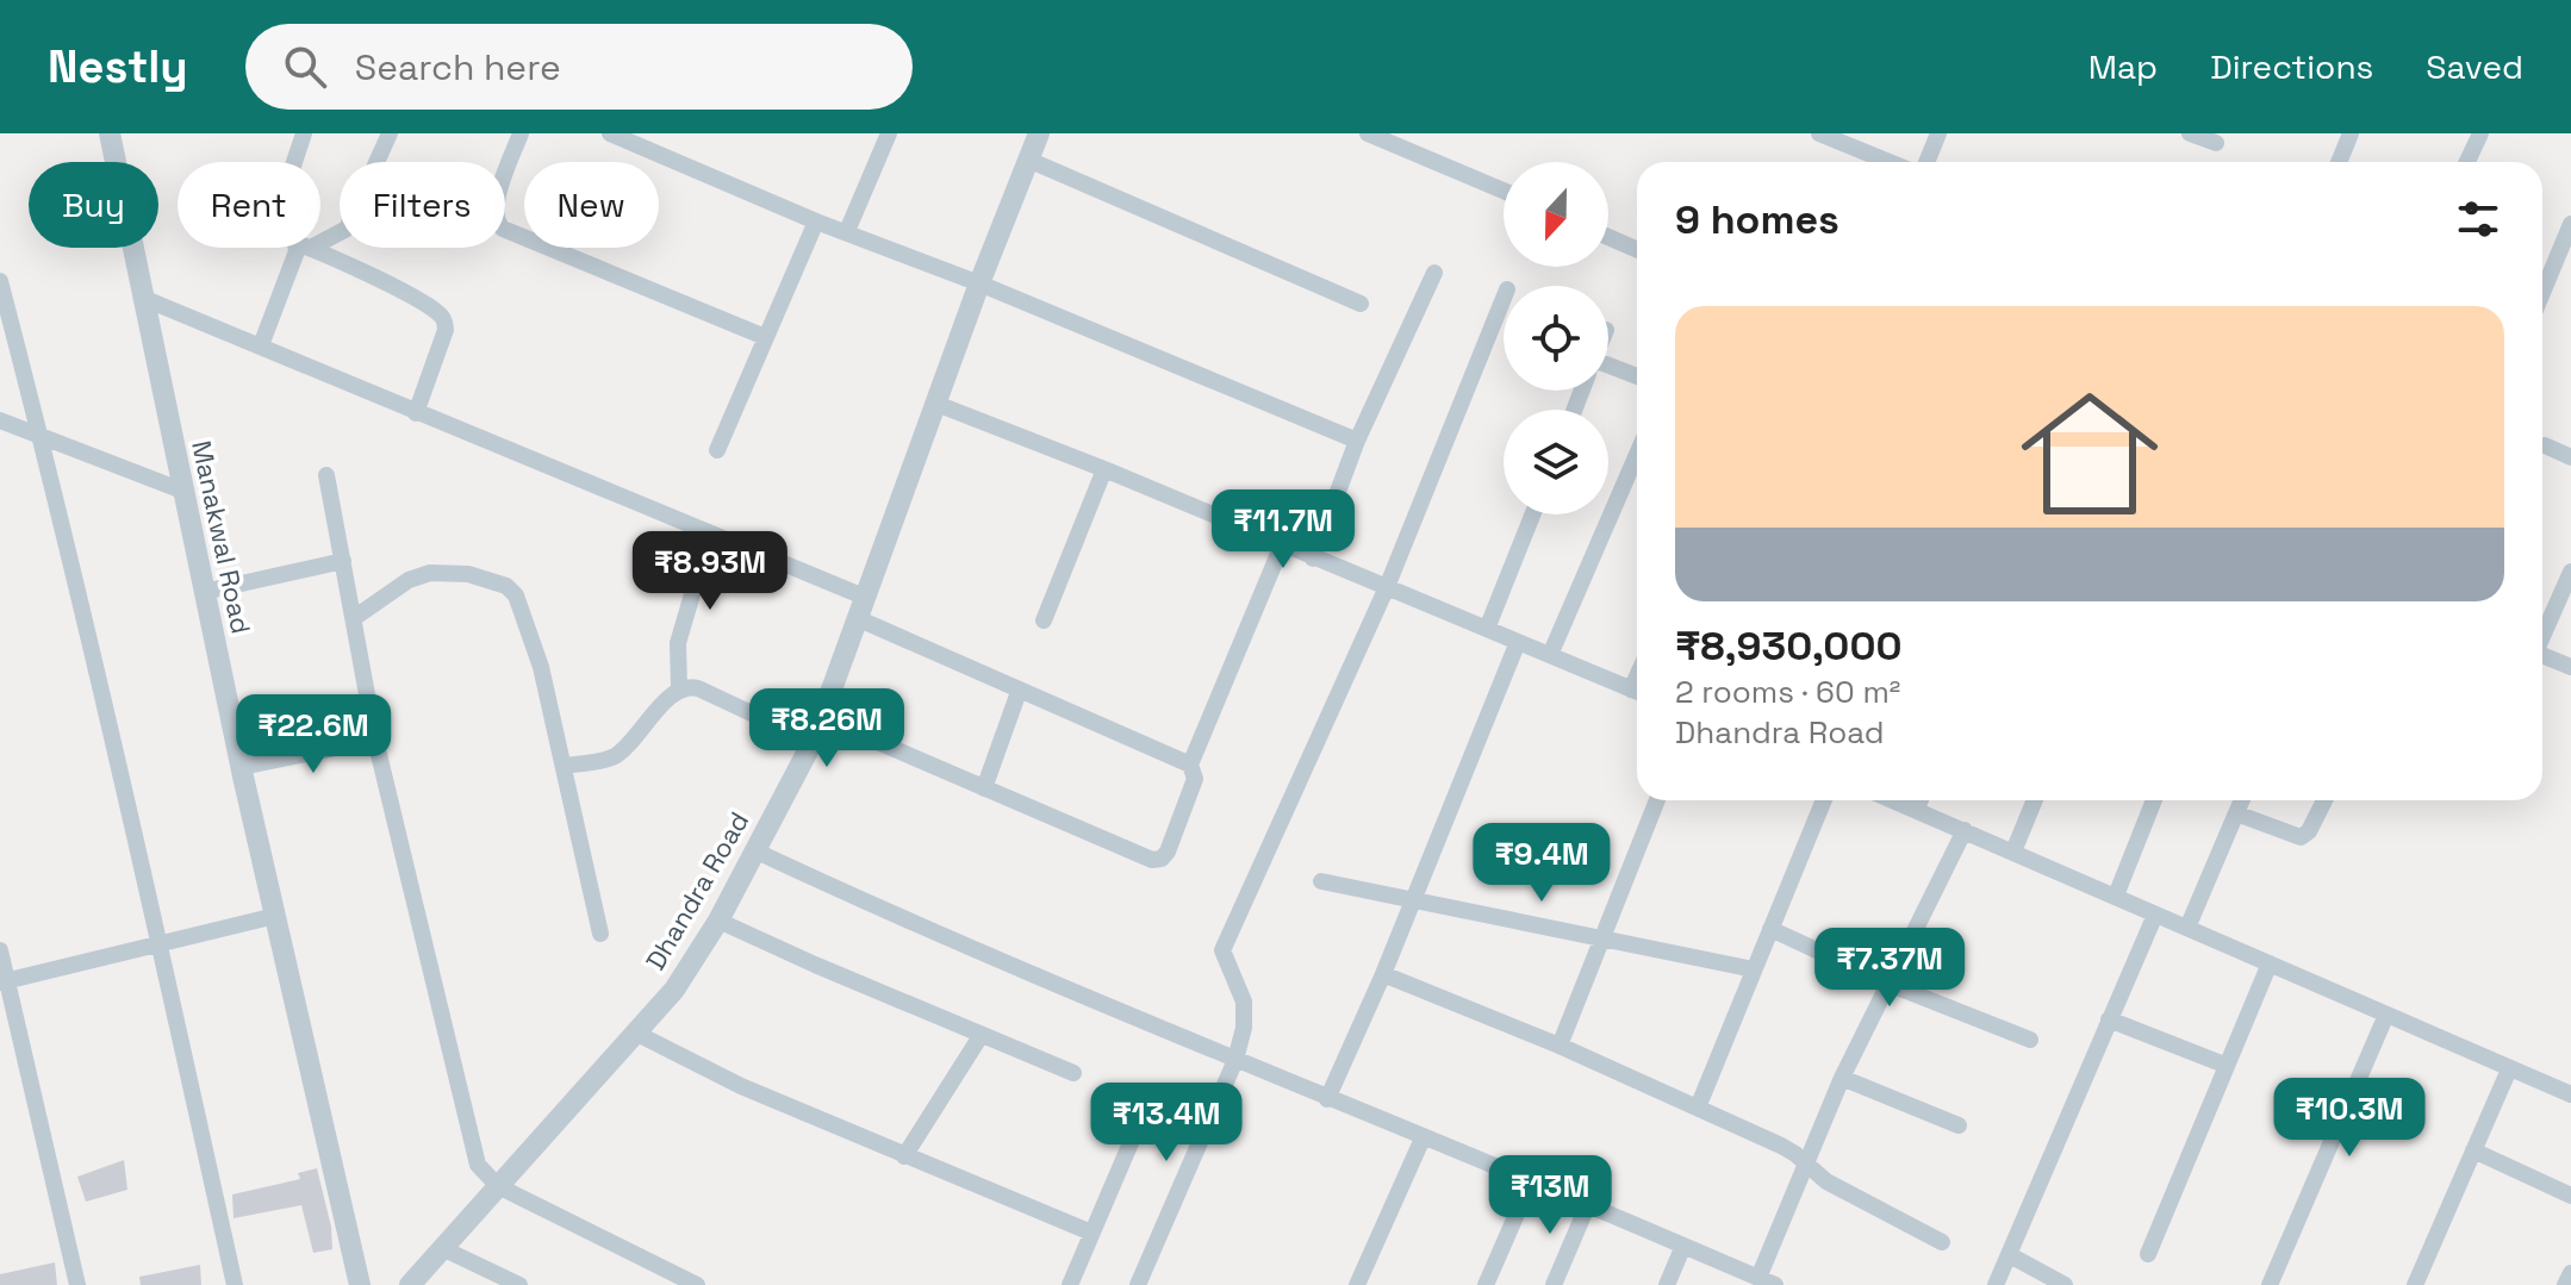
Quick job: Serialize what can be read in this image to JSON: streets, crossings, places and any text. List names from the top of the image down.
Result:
{
  "streets": {
    "street": ["Manakwal Road", "Dhandra Road"]
  },
  "north": "bottom",
  "page": {
    "header": "Nestly",
    "search": "Search here",
    "nav": ["Map", "Directions", "Saved"],
    "chip": [
      "Buy",
      "Rent",
      "Filters",
      "New"
    ],
    "heading": "9 homes",
    "list": [
      {
        "name": "₹8,930,000",
        "note": "2 rooms · 60 m² · Dhandra Road"
      }
    ],
    "price": [
      "₹11.7M",
      "₹8.93M",
      "₹8.26M",
      "₹22.6M",
      "₹9.4M",
      "₹7.37M",
      "₹10.3M",
      "₹13.4M",
      "₹13M"
    ]
  }
}
